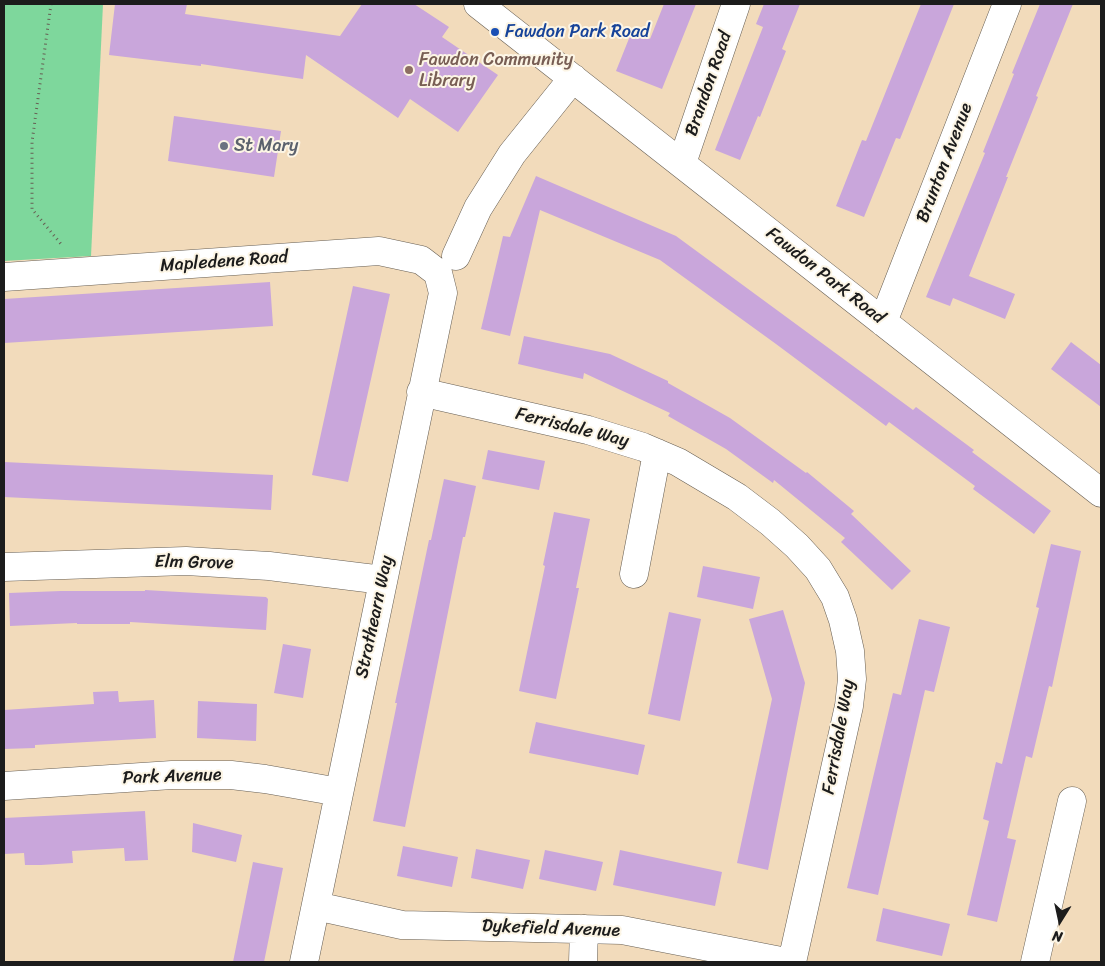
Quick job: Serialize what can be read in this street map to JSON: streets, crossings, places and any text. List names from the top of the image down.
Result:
{
  "streets": {
    "street": [
      "Brandon Road",
      "Brunton Avenue",
      "Mapledene Road",
      "Fawdon Park Road",
      "Ferrisdale Way",
      "Elm Grove",
      "Strathearn Way",
      "Park Avenue",
      "Dykefield Avenue"
    ]
  },
  "crossings": [
    ["Brandon Road", "Fawdon Park Road"],
    ["Brunton Avenue", "Fawdon Park Road"],
    ["Mapledene Road", "Strathearn Way"],
    ["Ferrisdale Way", "Strathearn Way"],
    ["Elm Grove", "Strathearn Way"],
    ["Strathearn Way", "Park Avenue"],
    ["Strathearn Way", "Dykefield Avenue"]
  ],
  "places": ["Fawdon Park Road", "Fawdon Community Library", "St Mary"],
  "north": "bottom"
}
